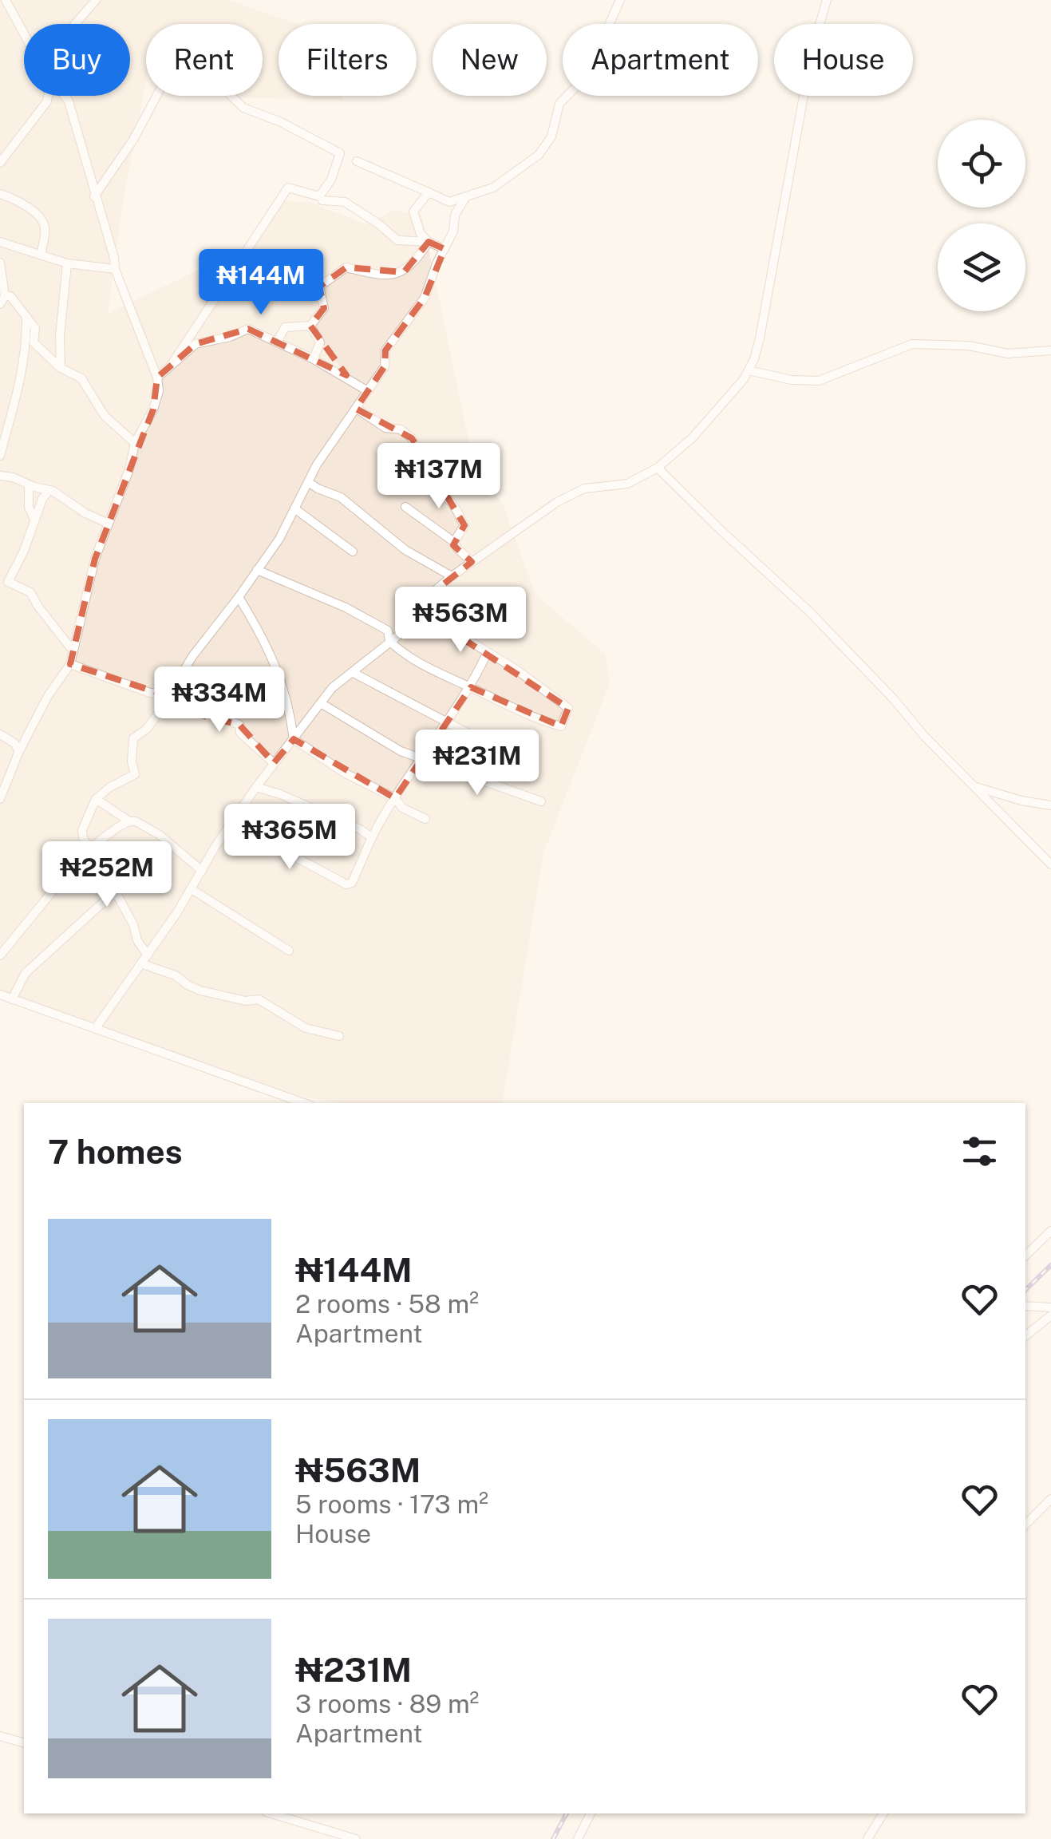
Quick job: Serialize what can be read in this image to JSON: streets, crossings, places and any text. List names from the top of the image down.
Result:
{
  "page": {
    "chip": [
      "Buy",
      "Rent",
      "Filters",
      "New",
      "Apartment",
      "House"
    ],
    "price": [
      "₦144M",
      "₦137M",
      "₦563M",
      "₦334M",
      "₦231M",
      "₦365M",
      "₦252M"
    ],
    "heading": "7 homes",
    "list": [
      {
        "name": "₦144M",
        "note": "2 rooms · 58 m² · Apartment"
      },
      {
        "name": "₦563M",
        "note": "5 rooms · 173 m² · House"
      },
      {
        "name": "₦231M",
        "note": "3 rooms · 89 m² · Apartment"
      }
    ]
  }
}
